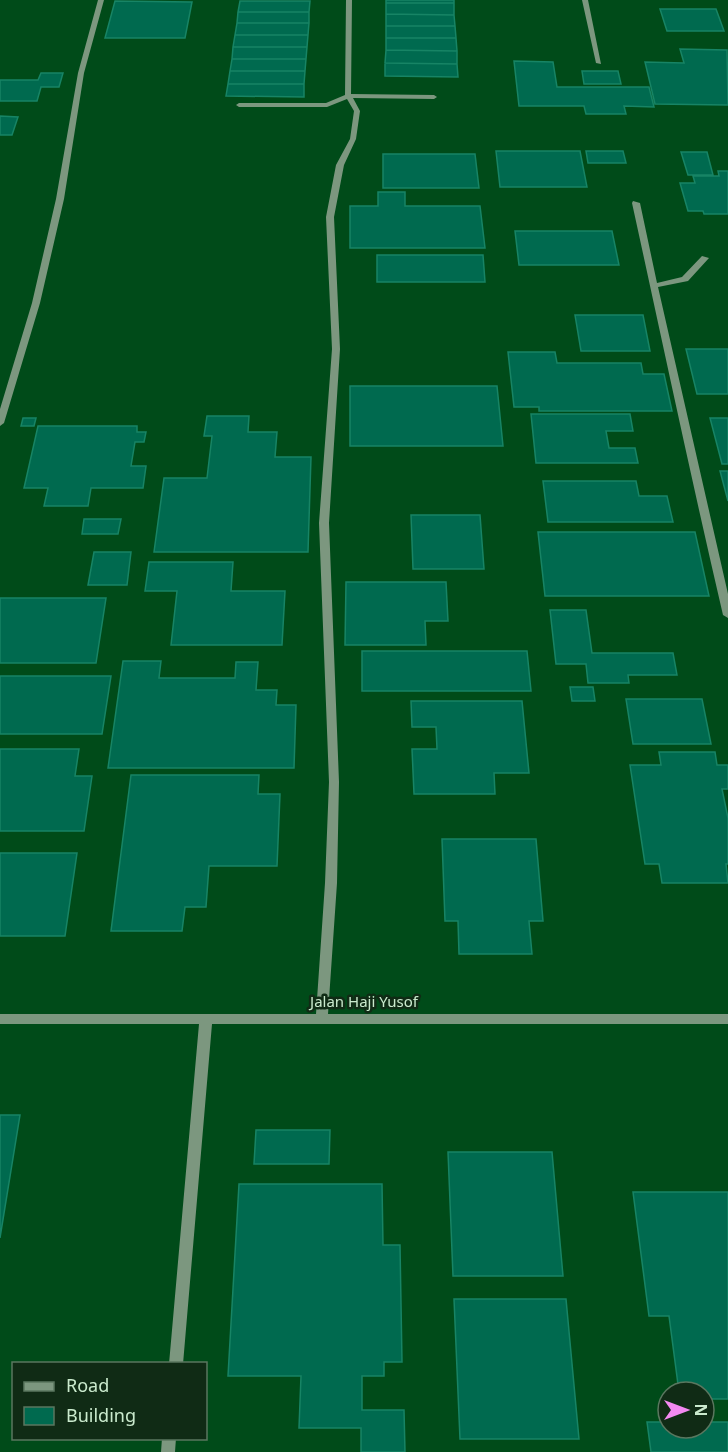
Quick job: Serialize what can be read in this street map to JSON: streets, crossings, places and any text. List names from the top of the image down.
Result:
{
  "streets": {
    "street": ["Jalan Haji Yusof"]
  },
  "legend": ["Road", "Building"],
  "north": "right"
}
